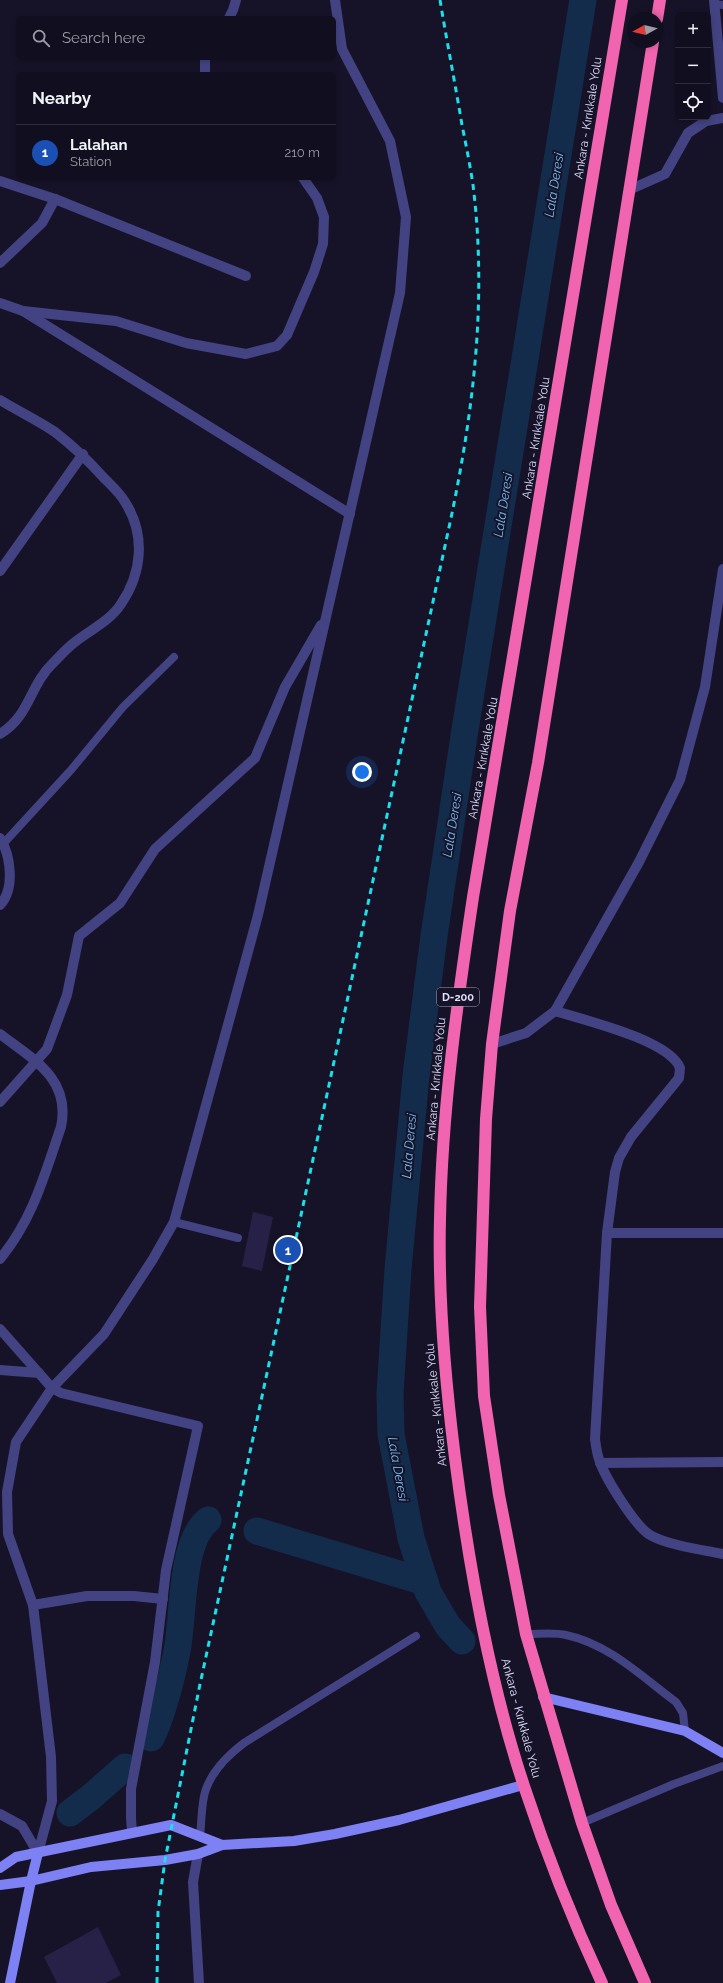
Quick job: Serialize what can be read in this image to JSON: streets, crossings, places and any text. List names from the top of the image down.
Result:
{
  "streets": {
    "highway": ["Ankara - Kırıkkale Yolu", "D-200"]
  },
  "water": ["Lala Deresi"],
  "north": "left",
  "page": {
    "map_buttons": ["+", "−"],
    "search": "Search here",
    "heading": "Nearby",
    "list": [
      {
        "mark": "1",
        "name": "Lalahan",
        "note": "Station",
        "value": "210 m"
      }
    ],
    "pins": "1"
  }
}
